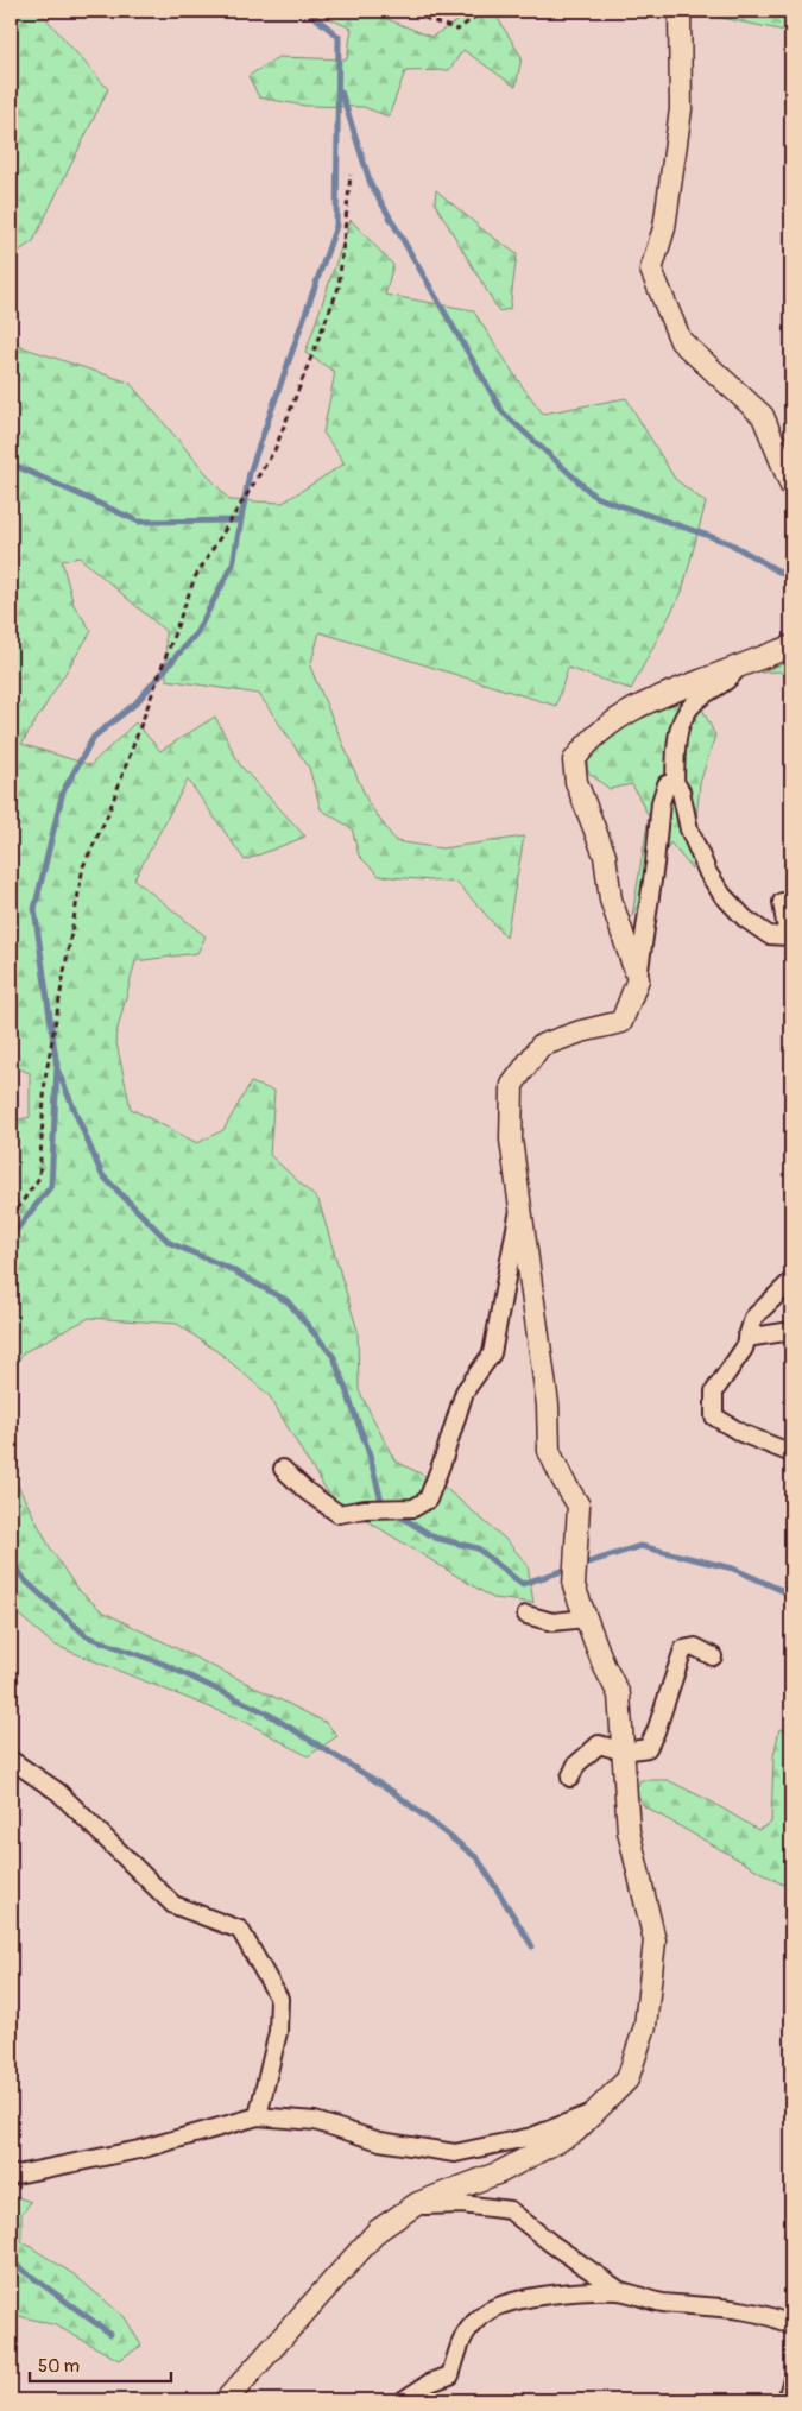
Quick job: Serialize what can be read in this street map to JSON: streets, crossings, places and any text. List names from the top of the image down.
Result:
{
  "scale_bar": "50 m"
}
